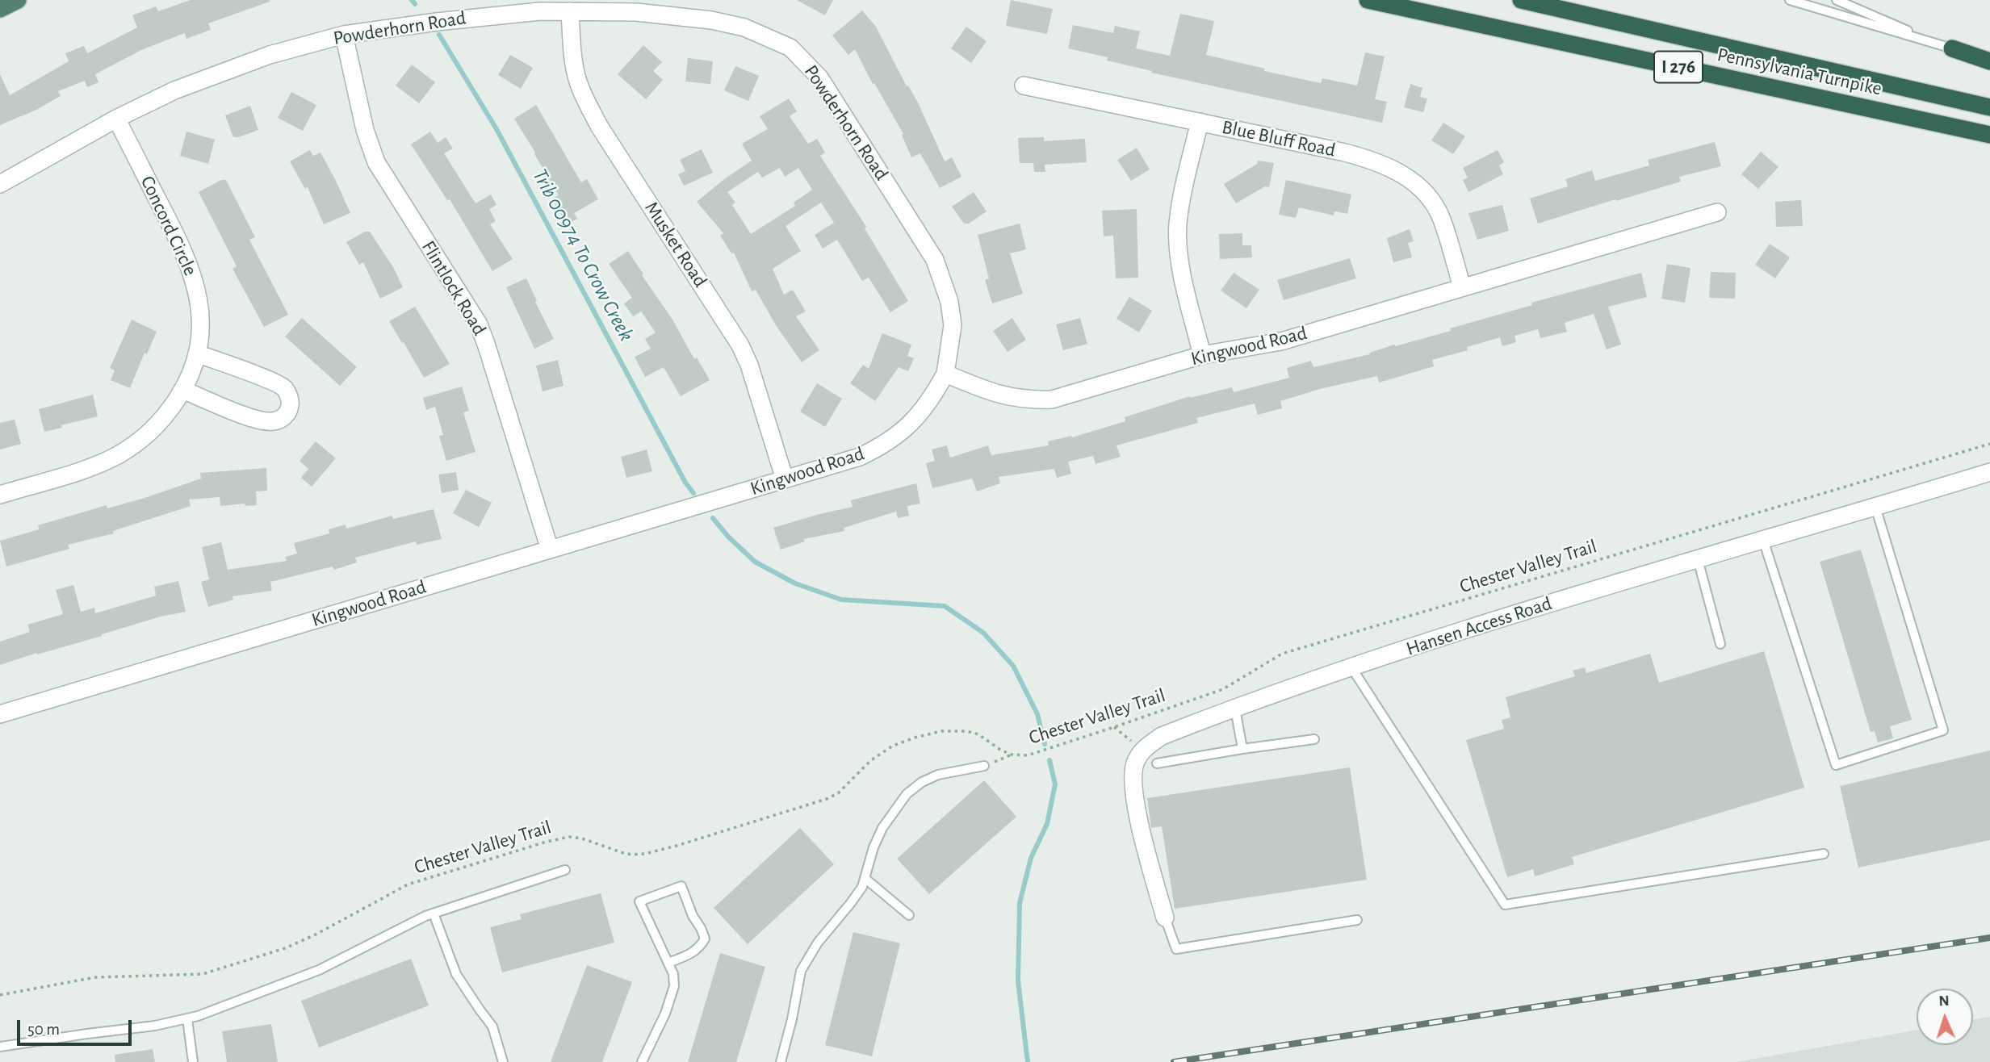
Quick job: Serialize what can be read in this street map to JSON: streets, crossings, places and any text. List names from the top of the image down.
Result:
{
  "streets": {
    "highway": ["I 276", "Pennsylvania Turnpike"],
    "street": [
      "Powderhorn Road",
      "Blue Bluff Road",
      "Concord Circle",
      "Musket Road",
      "Flintlock Road",
      "Kingwood Road",
      "Hansen Access Road"
    ],
    "path": ["Chester Valley Trail"]
  },
  "crossings": [
    ["Powderhorn Road", "Concord Circle"],
    ["Powderhorn Road", "Musket Road"],
    ["Powderhorn Road", "Flintlock Road"],
    ["Powderhorn Road", "Kingwood Road"],
    ["Blue Bluff Road", "Kingwood Road"],
    ["Musket Road", "Kingwood Road"],
    ["Flintlock Road", "Kingwood Road"]
  ],
  "water": ["Trib 00974 To Crow Creek"],
  "scale_bar": "50 m",
  "north": "top"
}
